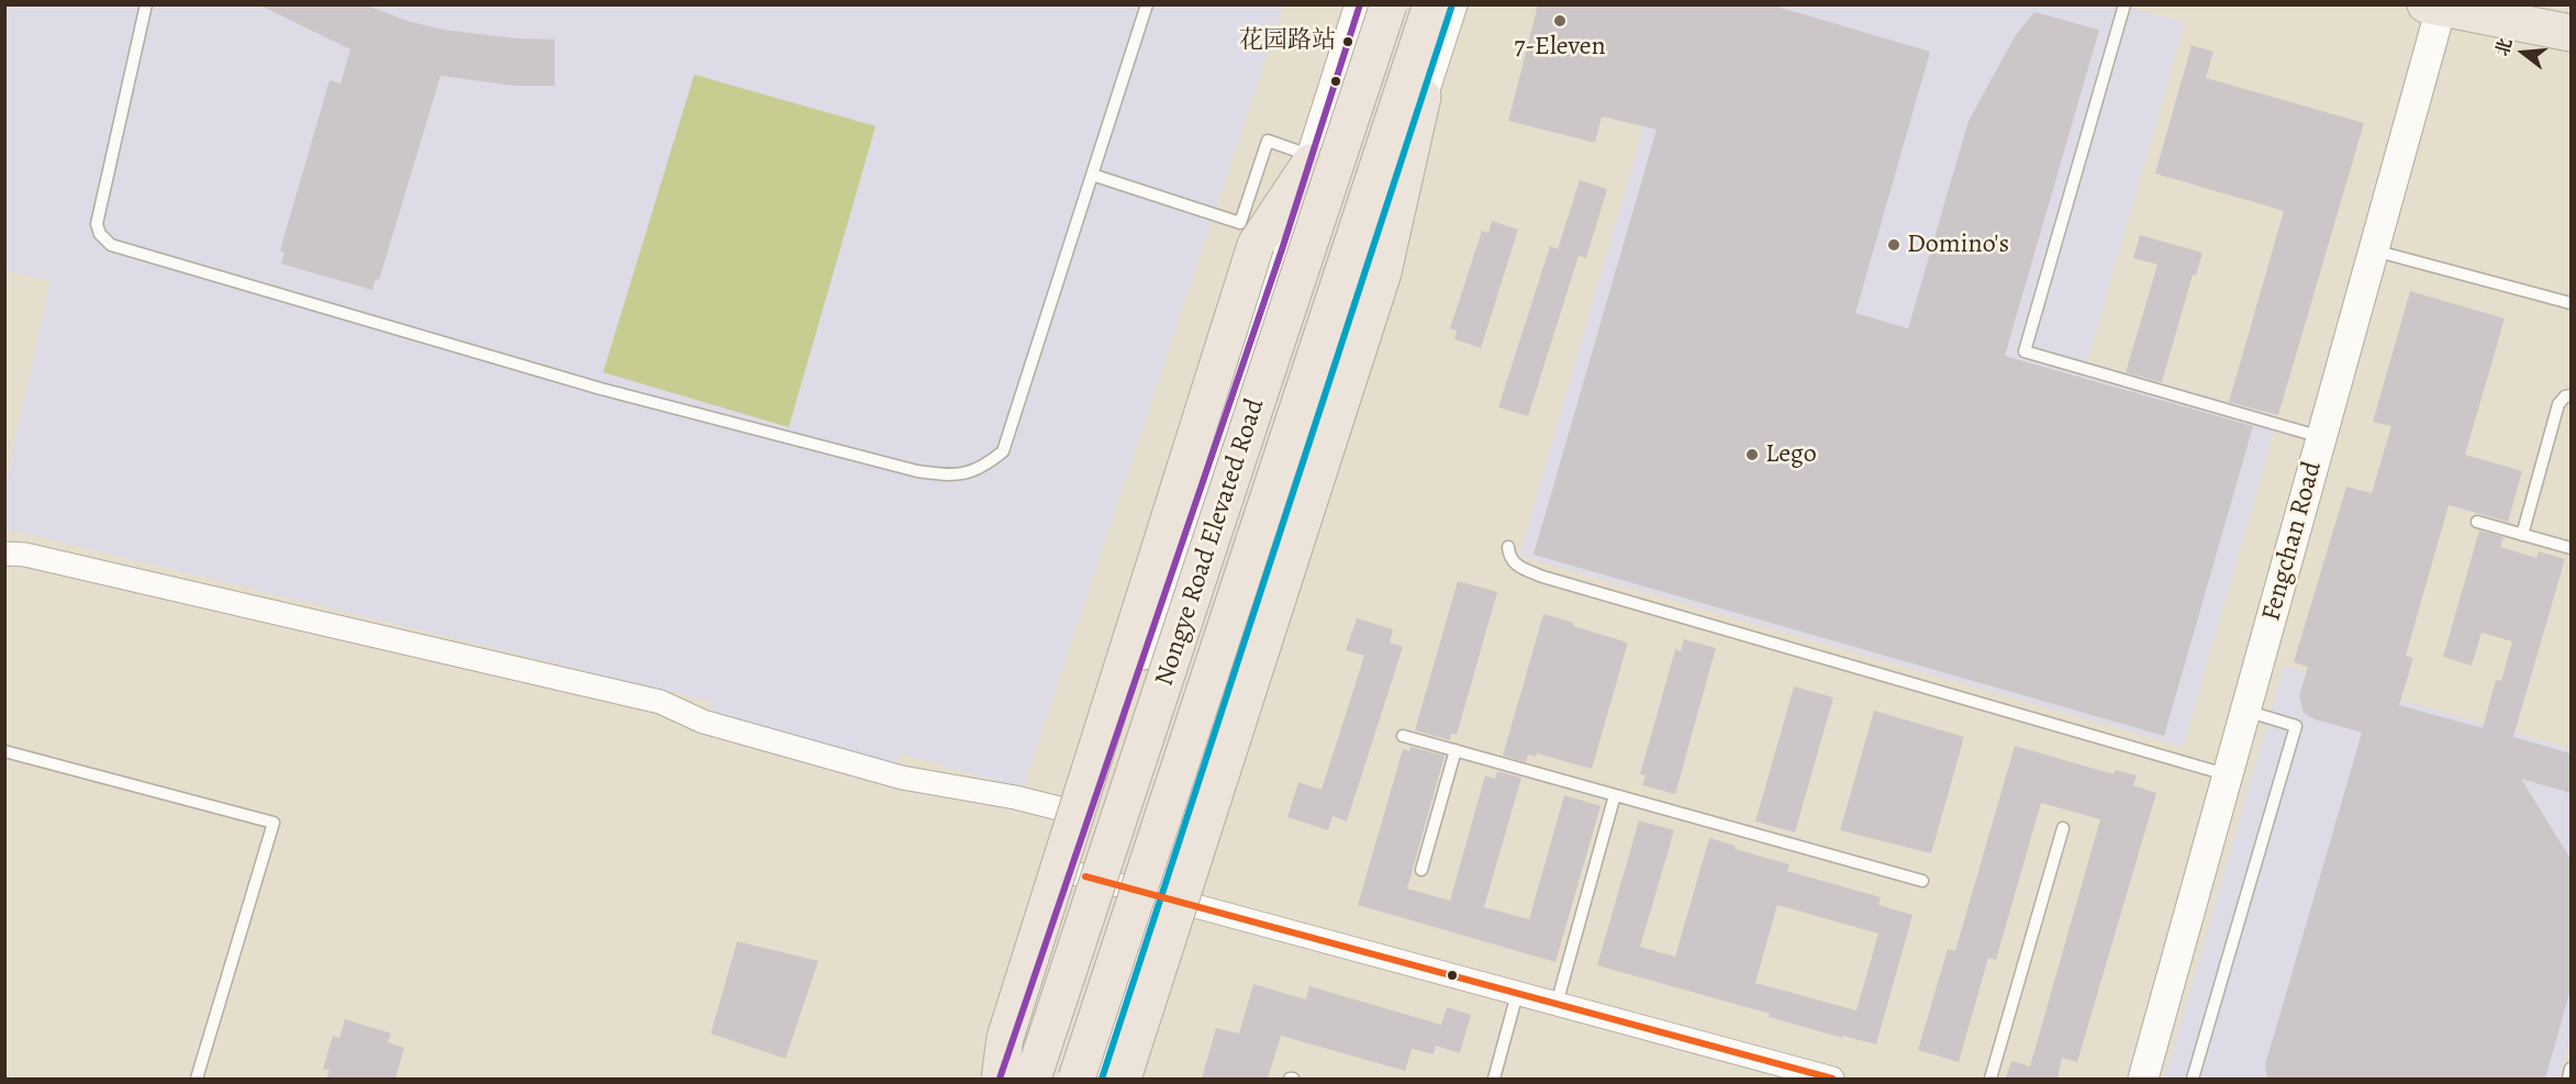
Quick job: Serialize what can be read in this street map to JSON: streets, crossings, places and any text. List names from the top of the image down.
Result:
{
  "streets": {
    "main road": ["Nongye Road Elevated Road"],
    "street": ["Fengchan Road"]
  },
  "places": [
    "7-Eleven",
    "花园路站",
    "Domino's",
    "Lego"
  ],
  "north": "left"
}
